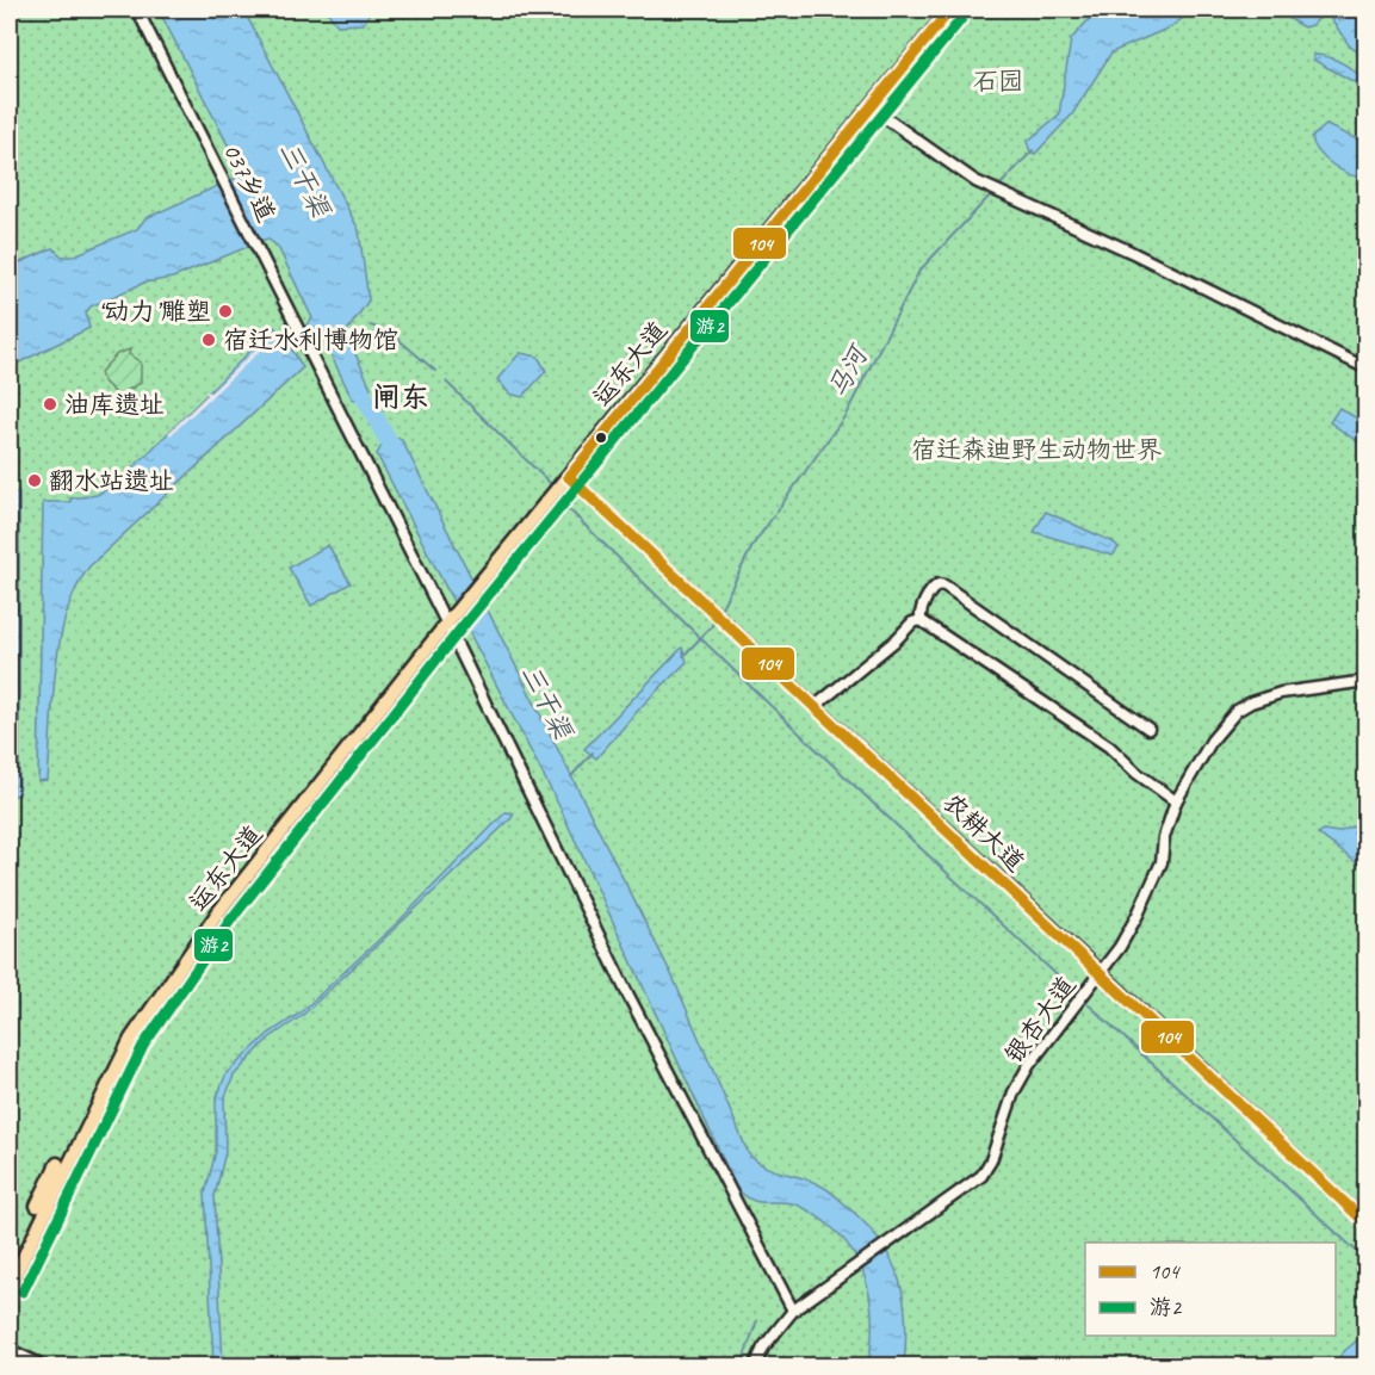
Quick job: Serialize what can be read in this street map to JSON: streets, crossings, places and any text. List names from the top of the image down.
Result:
{
  "streets": {
    "main road": ["运东大道"],
    "street": ["037乡道", "农耕大道", "银杏大道"]
  },
  "crossings": [
    ["037乡道", "运东大道"],
    ["037乡道", "银杏大道"],
    ["运东大道", "农耕大道"],
    ["农耕大道", "银杏大道"]
  ],
  "districts": ["闸东"],
  "water": ["三干渠", "马河"],
  "parks": ["石园", "宿迁森迪野生动物世界"],
  "places": [
    "“动力”雕塑",
    "宿迁水利博物馆",
    "油库遗址",
    "翻水站遗址"
  ],
  "lines": ["transit line 104", "transit line 游2"],
  "legend": ["104", "游2"]
}
